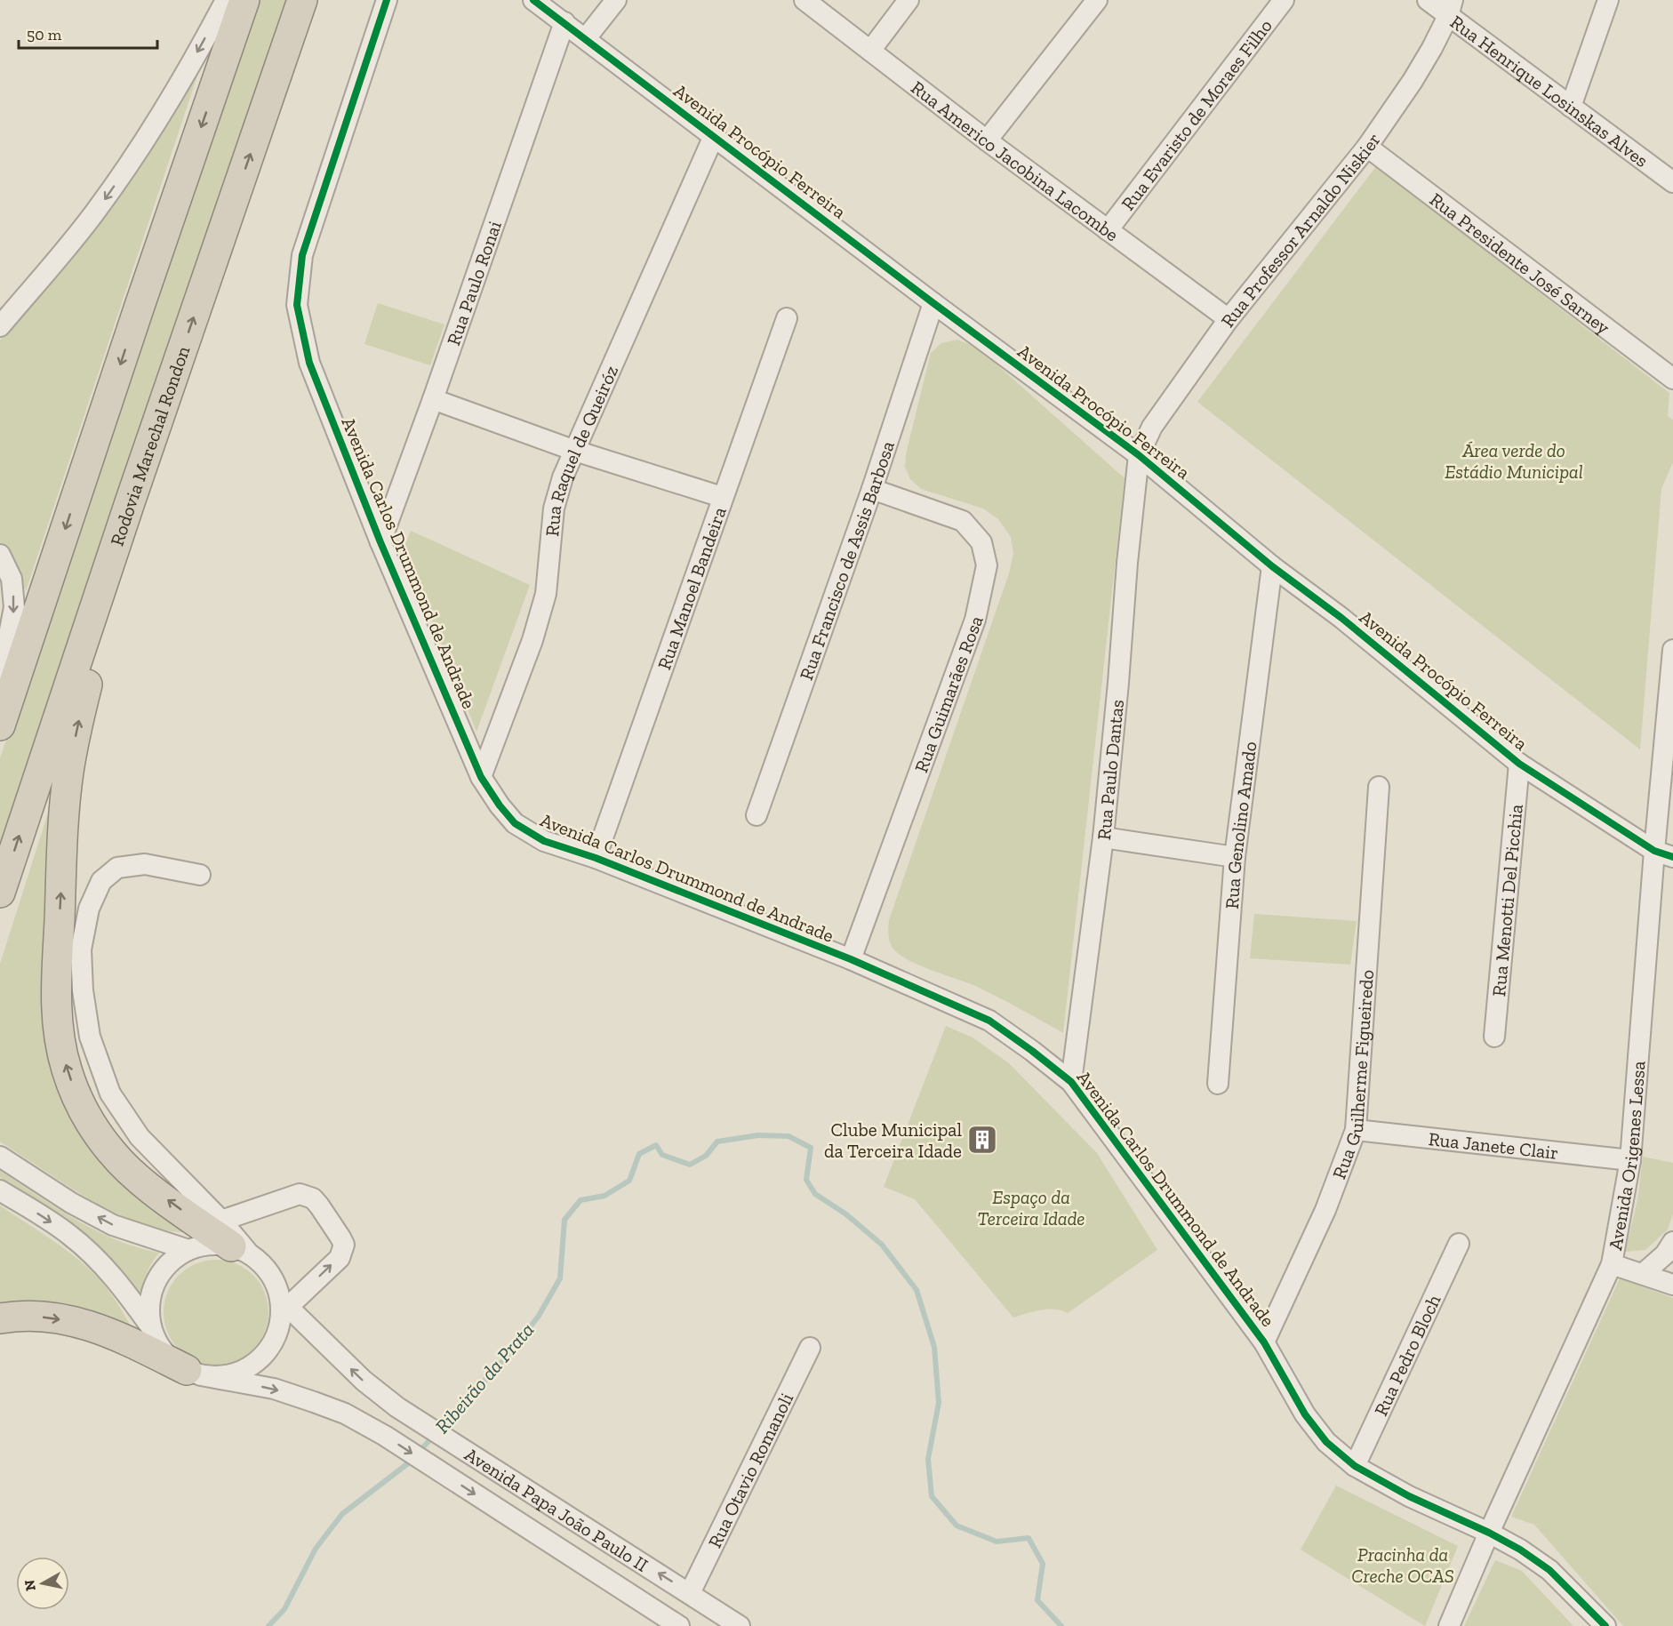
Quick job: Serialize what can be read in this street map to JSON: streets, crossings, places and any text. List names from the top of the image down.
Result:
{
  "streets": {
    "highway": ["Rodovia Marechal Rondon"],
    "street": [
      "Rua Henrique Losinskas Alves",
      "Rua Evaristo de Moraes Filho",
      "Avenida Procópio Ferreira",
      "Rua Americo Jacobina Lacombe",
      "Rua Professor Arnaldo Niskier",
      "Rua Presidente José Sarney",
      "Rua Paulo Ronai",
      "Rua Raquel de Queiróz",
      "Rua Francisco de Assis Barbosa",
      "Avenida Carlos Drummond de Andrade",
      "Rua Manoel Bandeira",
      "Rua Guimarães Rosa",
      "Rua Paulo Dantas",
      "Rua Genolino Amado",
      "Rua Menotti Del Picchia",
      "Rua Guilherme Figueiredo",
      "Rua Janete Clair",
      "Avenida Origenes Lessa",
      "Rua Pedro Bloch",
      "Rua Otavio Romanoli",
      "Avenida Papa João Paulo II"
    ]
  },
  "crossings": [
    ["Rua Henrique Losinskas Alves", "Rua Professor Arnaldo Niskier"],
    ["Rua Evaristo de Moraes Filho", "Rua Americo Jacobina Lacombe"],
    ["Avenida Procópio Ferreira", "Rua Professor Arnaldo Niskier"],
    ["Avenida Procópio Ferreira", "Rua Paulo Ronai"],
    ["Avenida Procópio Ferreira", "Rua Raquel de Queiróz"],
    ["Avenida Procópio Ferreira", "Rua Francisco de Assis Barbosa"],
    ["Avenida Procópio Ferreira", "Rua Paulo Dantas"],
    ["Avenida Procópio Ferreira", "Rua Genolino Amado"],
    ["Avenida Procópio Ferreira", "Rua Menotti Del Picchia"],
    ["Avenida Procópio Ferreira", "Avenida Origenes Lessa"],
    ["Rua Americo Jacobina Lacombe", "Rua Professor Arnaldo Niskier"],
    ["Rua Professor Arnaldo Niskier", "Rua Presidente José Sarney"],
    ["Rua Professor Arnaldo Niskier", "Rua Paulo Dantas"],
    ["Rua Paulo Ronai", "Avenida Carlos Drummond de Andrade"],
    ["Rua Raquel de Queiróz", "Avenida Carlos Drummond de Andrade"],
    ["Rua Francisco de Assis Barbosa", "Rua Guimarães Rosa"],
    ["Avenida Carlos Drummond de Andrade", "Rua Manoel Bandeira"],
    ["Avenida Carlos Drummond de Andrade", "Rua Guimarães Rosa"],
    ["Avenida Carlos Drummond de Andrade", "Rua Paulo Dantas"],
    ["Avenida Carlos Drummond de Andrade", "Rua Guilherme Figueiredo"],
    ["Avenida Carlos Drummond de Andrade", "Avenida Origenes Lessa"],
    ["Avenida Carlos Drummond de Andrade", "Rua Pedro Bloch"],
    ["Rua Guilherme Figueiredo", "Rua Janete Clair"],
    ["Rua Janete Clair", "Avenida Origenes Lessa"],
    ["Rua Otavio Romanoli", "Avenida Papa João Paulo II"]
  ],
  "water": ["Ribeirão da Prata"],
  "parks": ["Área verde do Estádio Municipal", "Espaço da Terceira Idade", "Pracinha da Creche OCAS"],
  "places": {
    "building": ["Clube Municipal da Terceira Idade"]
  },
  "scale_bar": "50 m",
  "north": "left"
}
